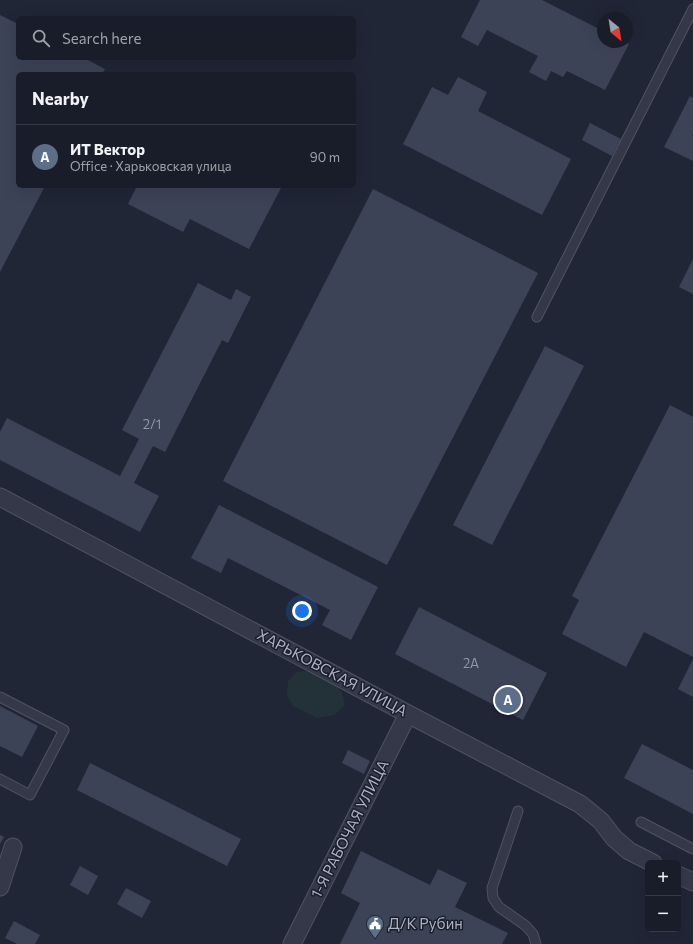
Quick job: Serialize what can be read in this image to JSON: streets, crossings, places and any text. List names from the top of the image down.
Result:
{
  "streets": {
    "street": ["ХАРЬКОВСКАЯ УЛИЦА", "1-Я РАБОЧАЯ УЛИЦА"]
  },
  "crossings": [
    ["ХАРЬКОВСКАЯ УЛИЦА", "1-Я РАБОЧАЯ УЛИЦА"]
  ],
  "places": {
    "public building": ["Д/К Рубин"]
  },
  "house_numbers": ["2/1", "2А"],
  "north": "bottom right",
  "page": {
    "search": "Search here",
    "heading": "Nearby",
    "list": [
      {
        "mark": "A",
        "name": "ИТ Вектор",
        "note": "Office · Харьковская улица",
        "value": "90 m"
      }
    ],
    "pins": "A",
    "map_buttons": ["+", "−"]
  }
}
